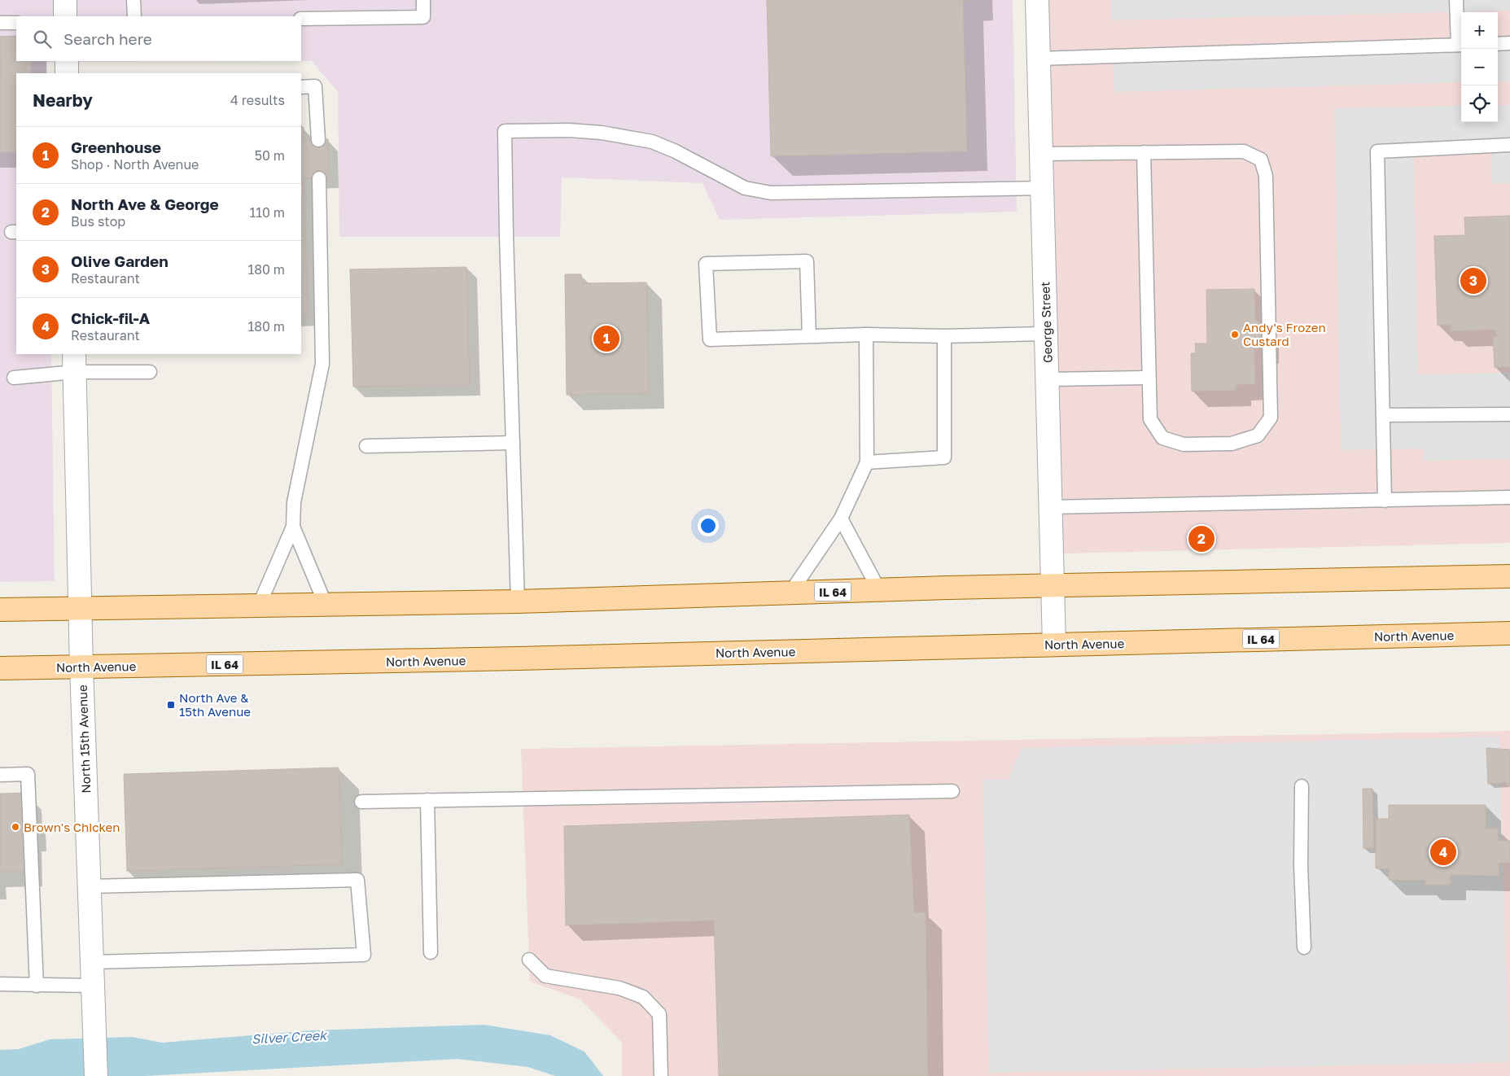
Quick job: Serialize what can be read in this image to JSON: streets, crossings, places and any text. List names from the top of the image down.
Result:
{
  "streets": {
    "main road": ["IL 64", "North Avenue"],
    "street": ["George Street", "North 15th Avenue"]
  },
  "crossings": [
    ["George Street", "IL 64"],
    ["George Street", "North Avenue"],
    ["IL 64", "North 15th Avenue"],
    ["North Avenue", "North 15th Avenue"]
  ],
  "water": ["Silver Creek"],
  "places": {
    "other": ["Andy's Frozen Custard", "Brown's Chicken"],
    "transit": ["North Ave & 15th Avenue"]
  },
  "page": {
    "map_buttons": ["+", "−"],
    "search": "Search here",
    "heading": ["Nearby", "4 results"],
    "list": [
      {
        "mark": "1",
        "name": "Greenhouse",
        "note": "Shop · North Avenue",
        "value": "50 m"
      },
      {
        "mark": "2",
        "name": "North Ave & George",
        "note": "Bus stop",
        "value": "110 m"
      },
      {
        "mark": "3",
        "name": "Olive Garden",
        "note": "Restaurant",
        "value": "180 m"
      },
      {
        "mark": "4",
        "name": "Chick-fil-A",
        "note": "Restaurant",
        "value": "180 m"
      }
    ],
    "pins": [
      "3",
      "1",
      "2",
      "4"
    ]
  }
}
